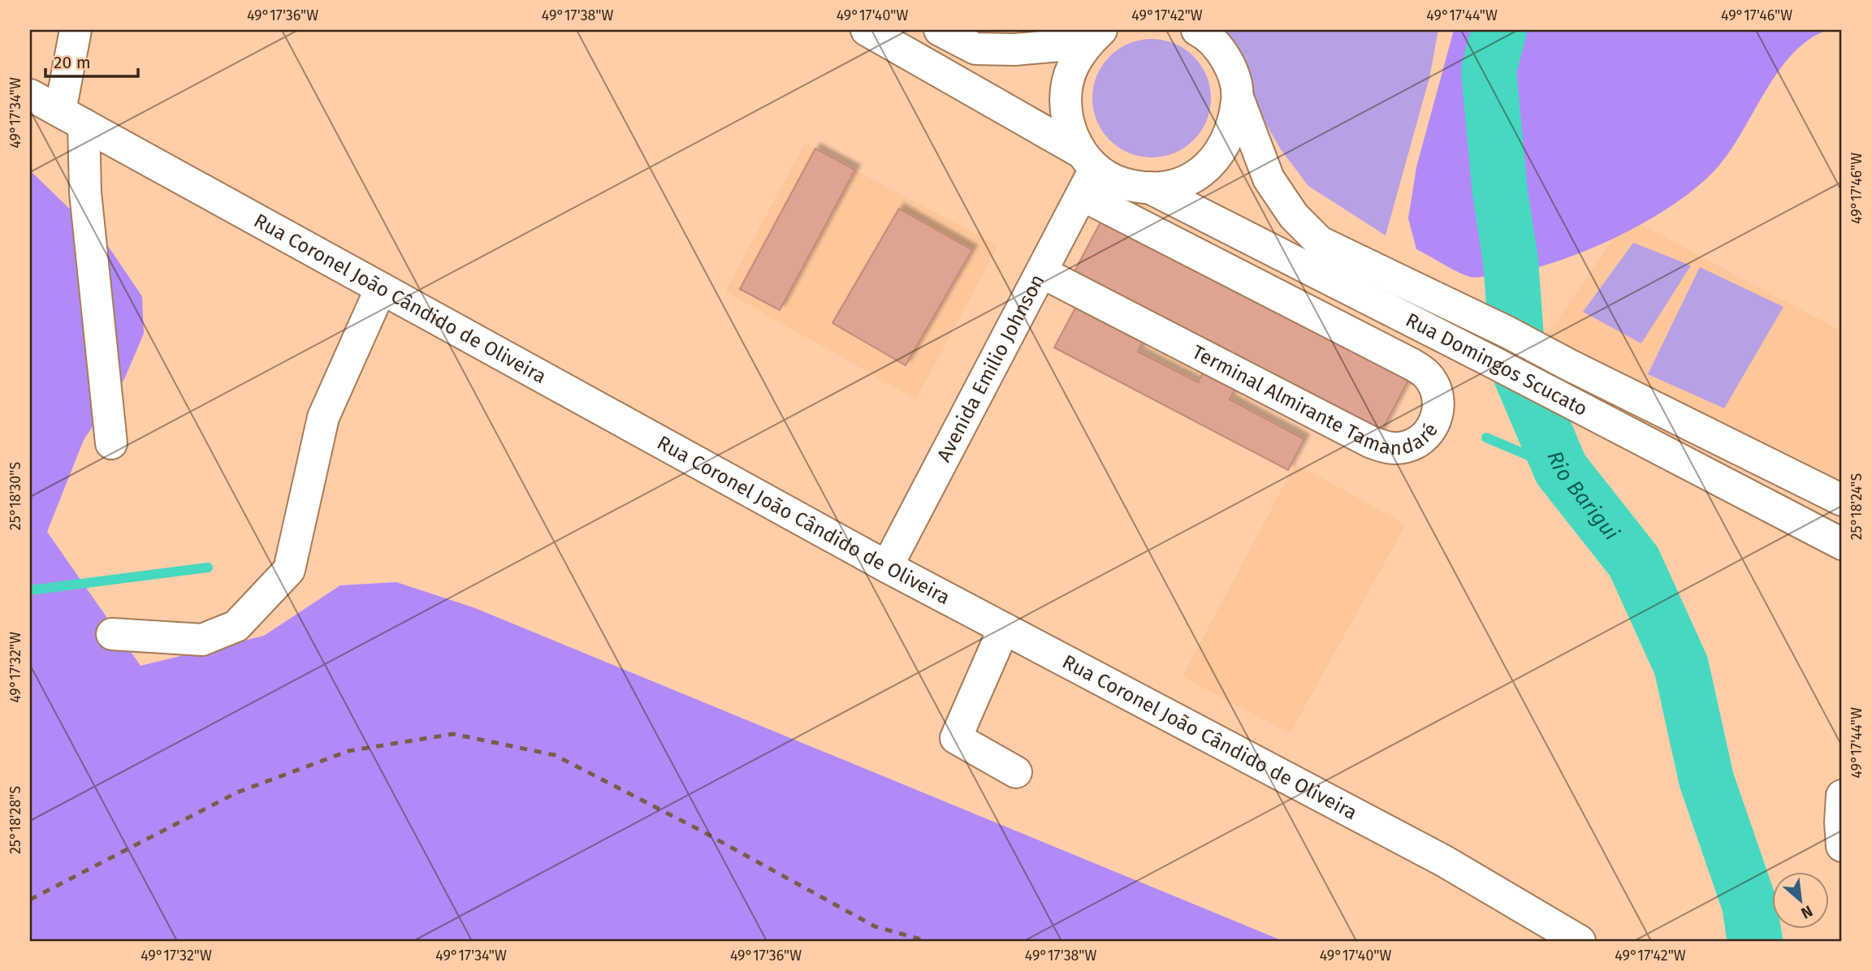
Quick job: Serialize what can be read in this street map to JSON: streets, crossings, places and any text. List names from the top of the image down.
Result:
{
  "streets": {
    "main road": [
      "Rua Coronel João Cândido de Oliveira",
      "Rua Domingos Scucato",
      "Avenida Emilio Johnson",
      "Terminal Almirante Tamandaré"
    ]
  },
  "crossings": [
    ["Rua Coronel João Cândido de Oliveira", "Avenida Emilio Johnson"],
    ["Avenida Emilio Johnson", "Terminal Almirante Tamandaré"]
  ],
  "water": ["Rio Barigui"],
  "scale_bar": "20 m",
  "north": "bottom right",
  "coordinates": [
    "49°17'36\"W",
    "49°17'38\"W",
    "49°17'40\"W",
    "49°17'42\"W",
    "49°17'44\"W",
    "49°17'46\"W",
    "49°17'34\"W",
    "25°18'30\"S",
    "25°18'24\"S",
    "49°17'32\"W",
    "25°18'28\"S"
  ]
}
